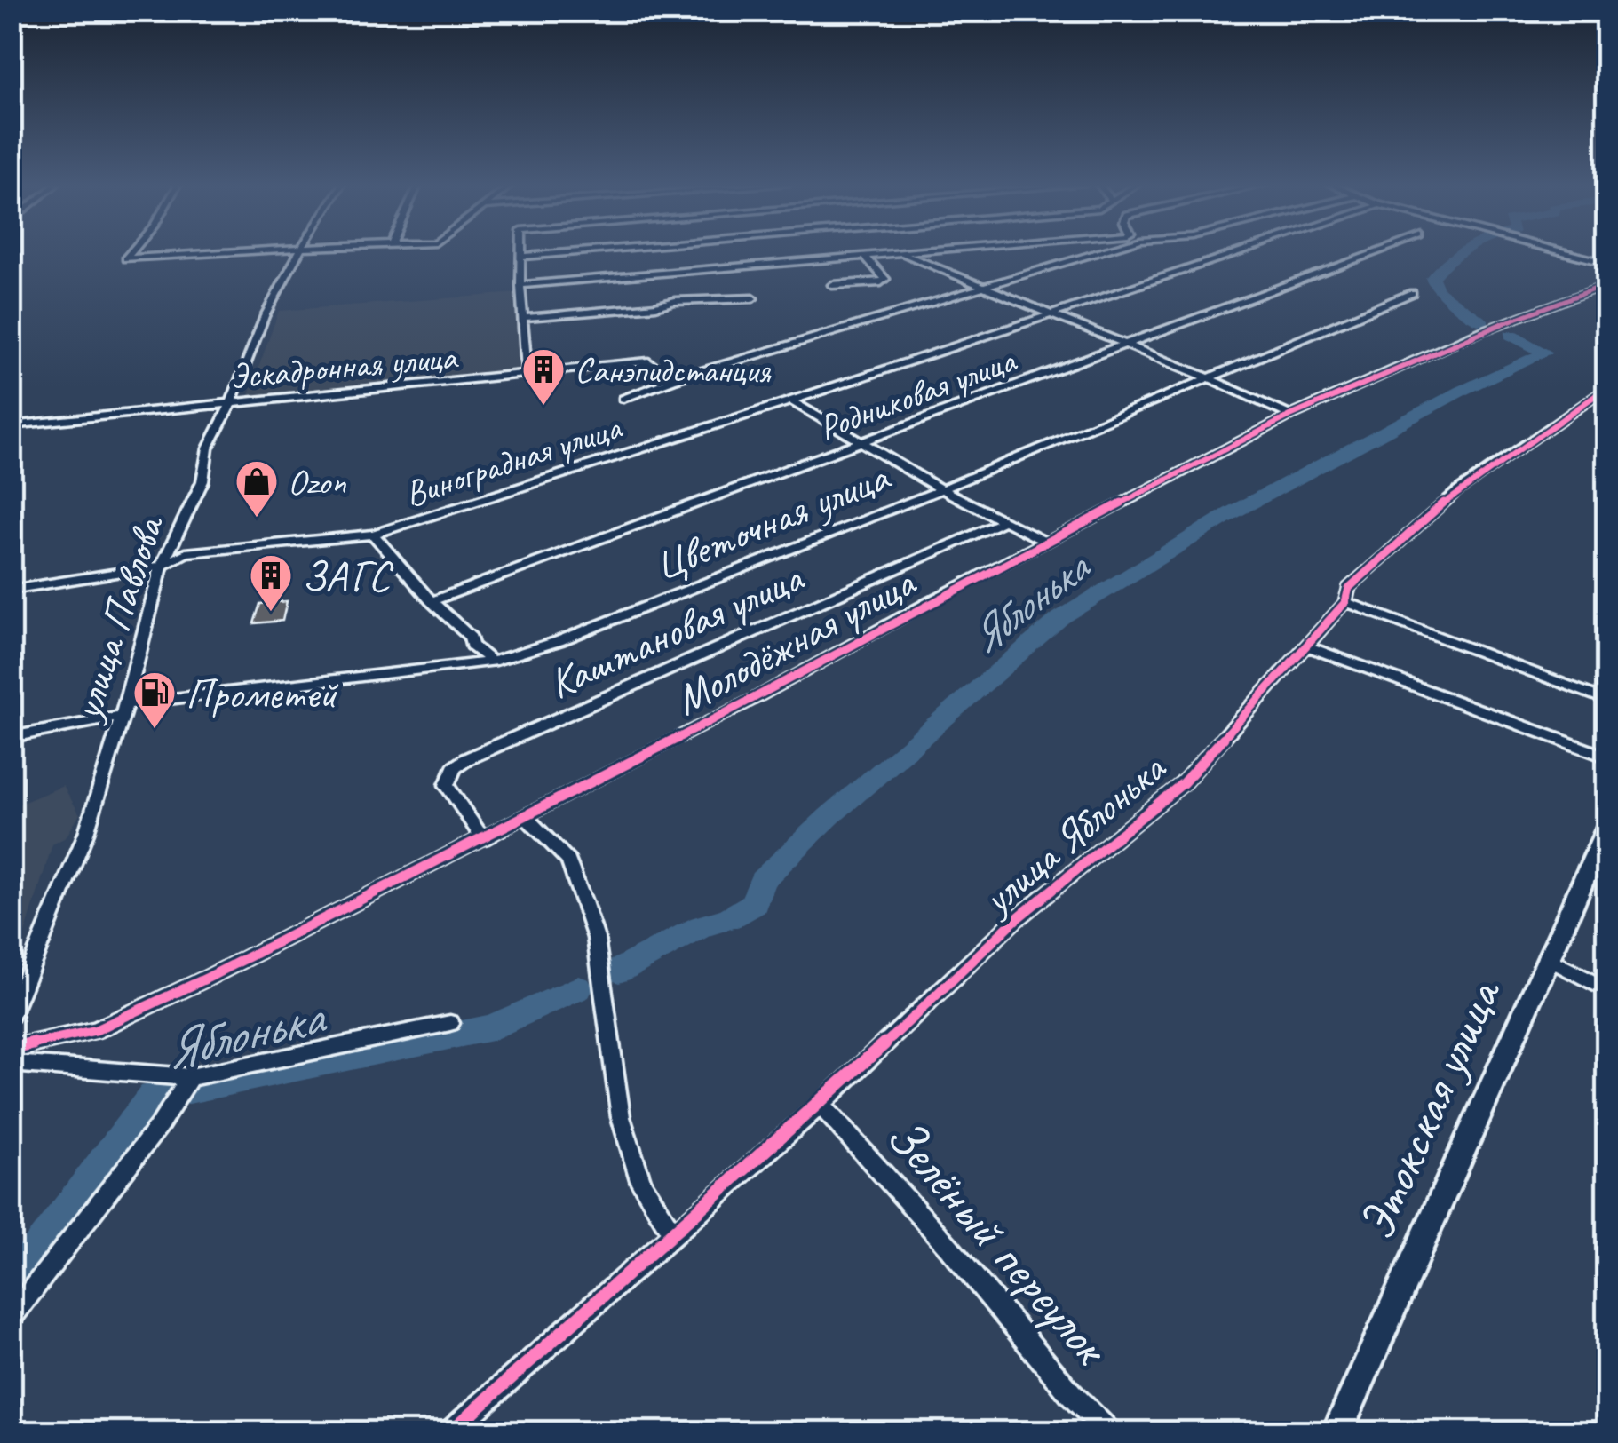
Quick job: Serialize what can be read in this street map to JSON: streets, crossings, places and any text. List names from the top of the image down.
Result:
{
  "streets": {
    "main road": ["Этокская улица"],
    "street": [
      "Эскадронная улица",
      "Родниковая улица",
      "Виноградная улица",
      "Цветочная улица",
      "улица Павлова",
      "Каштановая улица",
      "Молодёжная улица",
      "улица Яблонька",
      "Зелёный переулок"
    ]
  },
  "crossings": [
    ["Эскадронная улица", "улица Павлова"],
    ["Виноградная улица", "улица Павлова"],
    ["Цветочная улица", "улица Павлова"],
    ["Каштановая улица", "Молодёжная улица"],
    ["улица Яблонька", "Зелёный переулок"]
  ],
  "water": ["Яблонька"],
  "places": {
    "building": ["Санэпидстанция", "ЗАГС"],
    "shop": ["Ozon"],
    "fuel station": ["Прометей"]
  }
}
